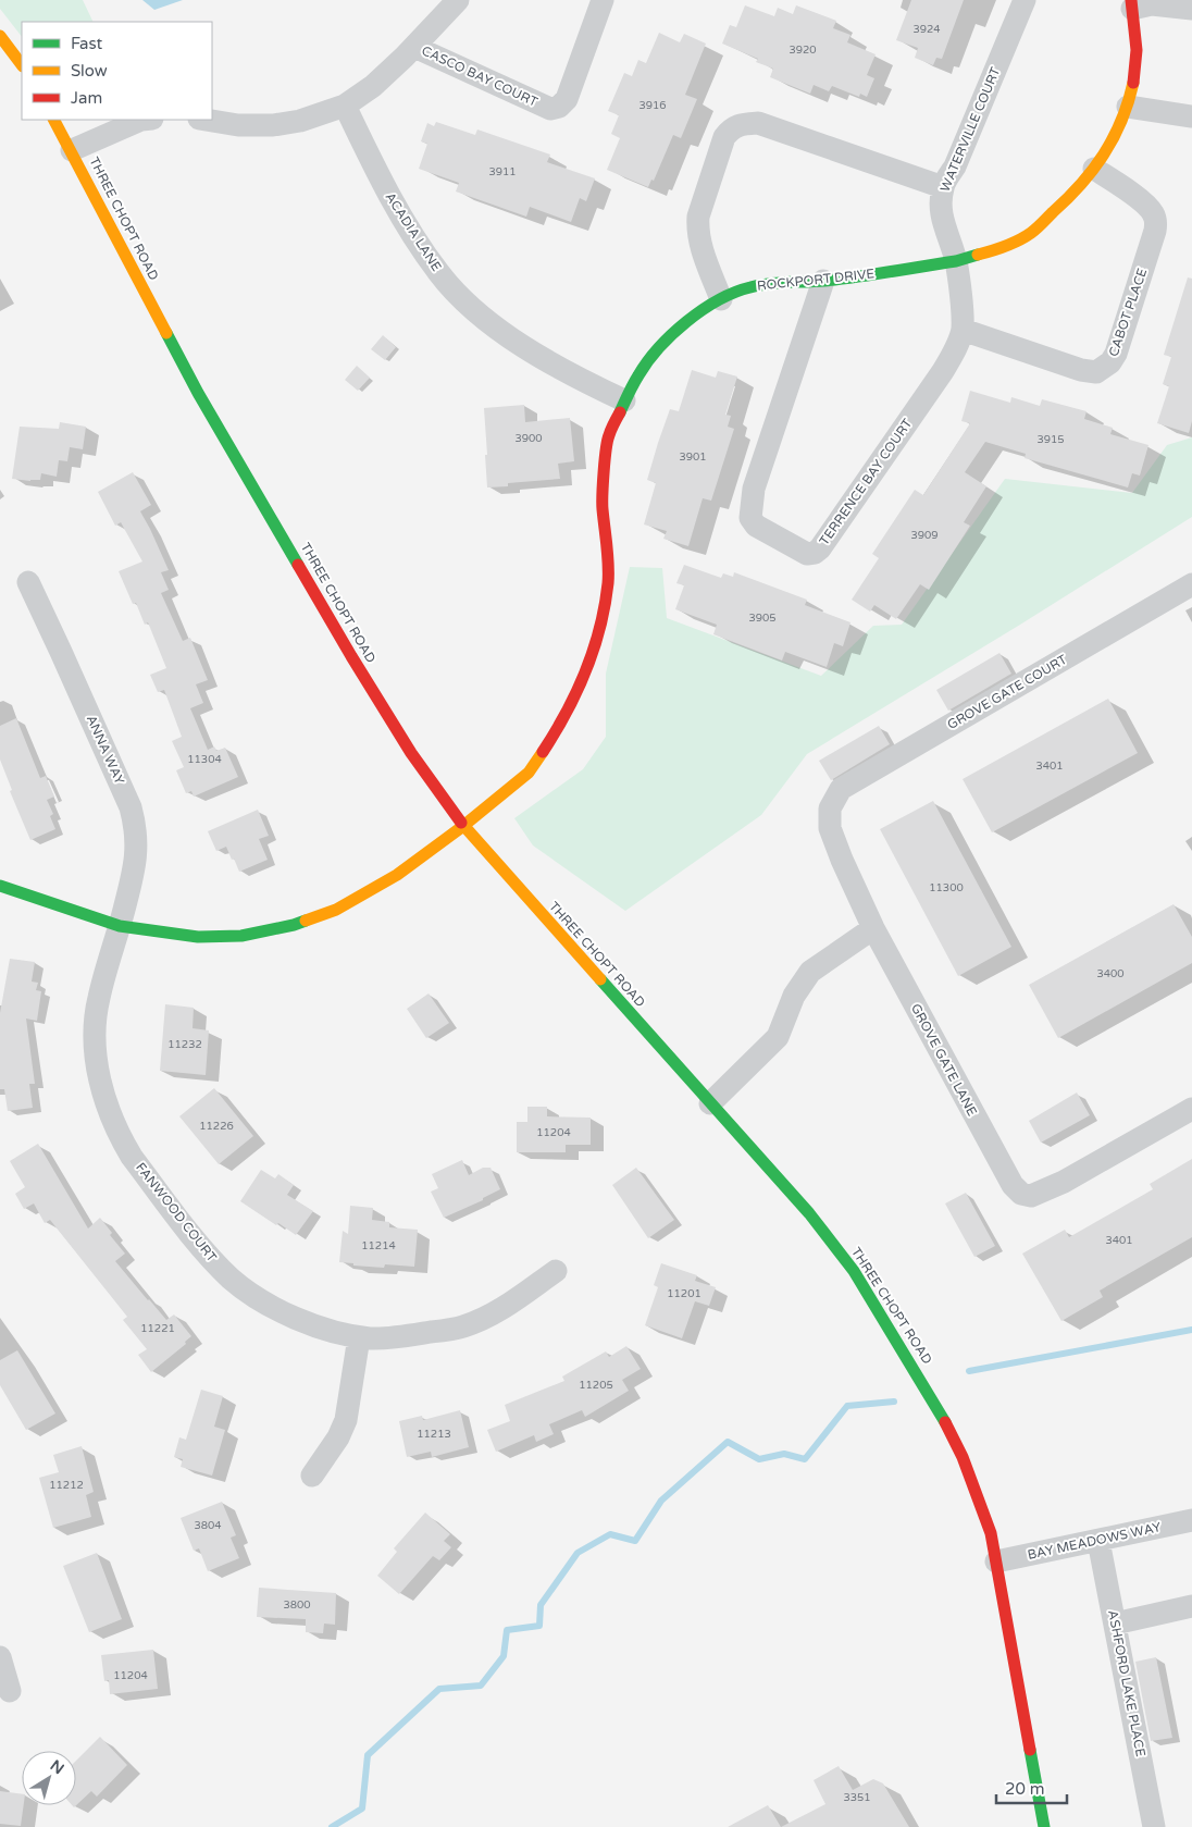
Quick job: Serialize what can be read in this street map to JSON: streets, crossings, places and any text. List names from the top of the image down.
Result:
{
  "streets": {
    "main road": ["THREE CHOPT ROAD", "ROCKPORT DRIVE"],
    "street": [
      "CASCO BAY COURT",
      "WATERVILLE COURT",
      "ACADIA LANE",
      "CABOT PLACE",
      "TERRENCE BAY COURT",
      "GROVE GATE COURT",
      "ANNA WAY",
      "GROVE GATE LANE",
      "FANWOOD COURT",
      "BAY MEADOWS WAY",
      "ASHFORD LAKE PLACE"
    ]
  },
  "crossings": [
    ["WATERVILLE COURT", "ROCKPORT DRIVE"],
    ["WATERVILLE COURT", "TERRENCE BAY COURT"],
    ["THREE CHOPT ROAD", "ROCKPORT DRIVE"],
    ["THREE CHOPT ROAD", "BAY MEADOWS WAY"],
    ["ACADIA LANE", "ROCKPORT DRIVE"],
    ["ROCKPORT DRIVE", "CABOT PLACE"],
    ["ROCKPORT DRIVE", "TERRENCE BAY COURT"],
    ["ROCKPORT DRIVE", "ANNA WAY"],
    ["ROCKPORT DRIVE", "FANWOOD COURT"],
    ["CABOT PLACE", "TERRENCE BAY COURT"],
    ["GROVE GATE COURT", "GROVE GATE LANE"],
    ["ANNA WAY", "FANWOOD COURT"],
    ["BAY MEADOWS WAY", "ASHFORD LAKE PLACE"]
  ],
  "house_numbers": [
    "3924",
    "3920",
    "3916",
    "3911",
    "3900",
    "3915",
    "3901",
    "3909",
    "3905",
    "11304",
    "3401",
    "11300",
    "3400",
    "11232",
    "11226",
    "11204",
    "3401",
    "11214",
    "11201",
    "11221",
    "11205",
    "11213",
    "11212",
    "3804",
    "3800",
    "11204",
    "3351"
  ],
  "legend": ["Fast", "Slow", "Jam"],
  "scale_bar": "20 m",
  "north": "top right"
}
